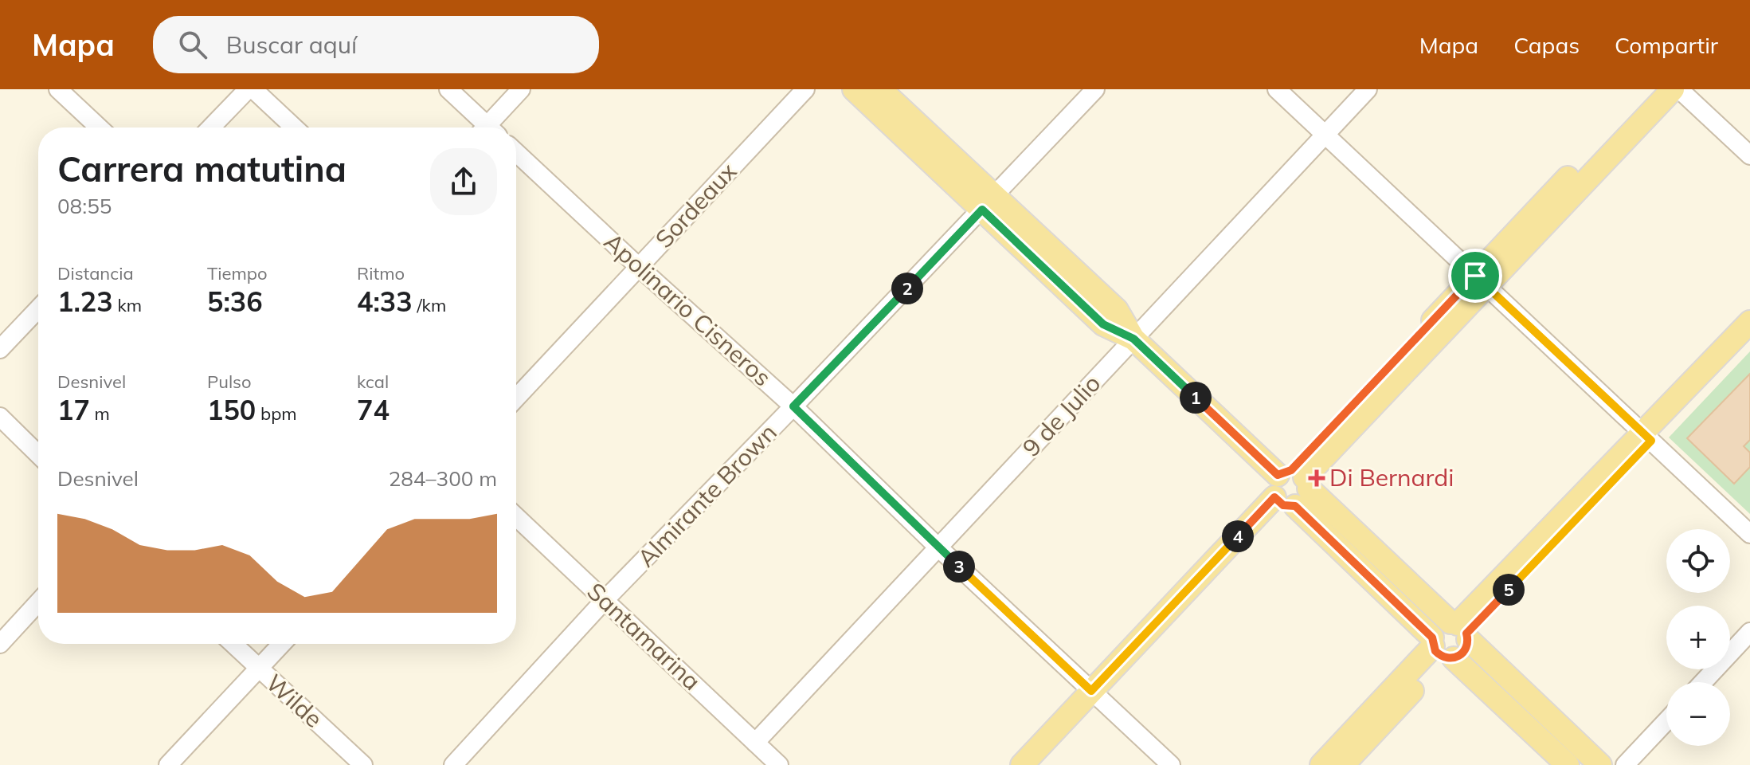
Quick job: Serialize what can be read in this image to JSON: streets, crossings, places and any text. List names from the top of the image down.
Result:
{
  "streets": {
    "street": [
      "Sordeaux",
      "Apolinario Cisneros",
      "9 de Julio",
      "Almirante Brown",
      "Santamarina",
      "Wilde"
    ]
  },
  "crossings": [
    ["Sordeaux", "Apolinario Cisneros"],
    ["Apolinario Cisneros", "9 de Julio"],
    ["Apolinario Cisneros", "Almirante Brown"],
    ["9 de Julio", "Santamarina"],
    ["Almirante Brown", "Santamarina"]
  ],
  "places": {
    "health": ["Di Bernardi"]
  },
  "page": {
    "header": "Mapa",
    "search": "Buscar aquí",
    "nav": ["Mapa", "Capas", "Compartir"],
    "heading": ["Carrera matutina", "08:55"],
    "stats": [
      ["Distancia", "1.23 km"],
      ["Tiempo", "5:36"],
      ["Ritmo", "4:33 /km"],
      ["Desnivel", "17 m"],
      ["Pulso", "150 bpm"],
      ["kcal", "74"]
    ],
    "pins": [
      "2",
      "1",
      "4",
      "3",
      "5"
    ],
    "chart": ["Desnivel", "284–300 m"],
    "map_buttons": ["+", "−"]
  }
}
